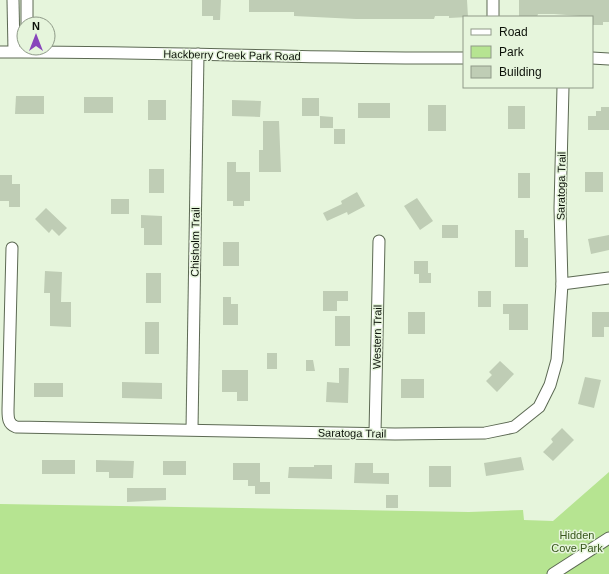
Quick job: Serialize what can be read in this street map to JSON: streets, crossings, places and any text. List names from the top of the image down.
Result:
{
  "streets": {
    "street": [
      "Hackberry Creek Park Road",
      "Saratoga Trail",
      "Chisholm Trail",
      "Western Trail"
    ]
  },
  "crossings": [
    ["Hackberry Creek Park Road", "Chisholm Trail"],
    ["Saratoga Trail", "Chisholm Trail"],
    ["Saratoga Trail", "Western Trail"]
  ],
  "parks": ["Hidden Cove Park"],
  "legend": ["Road", "Park", "Building"],
  "north": "top"
}
